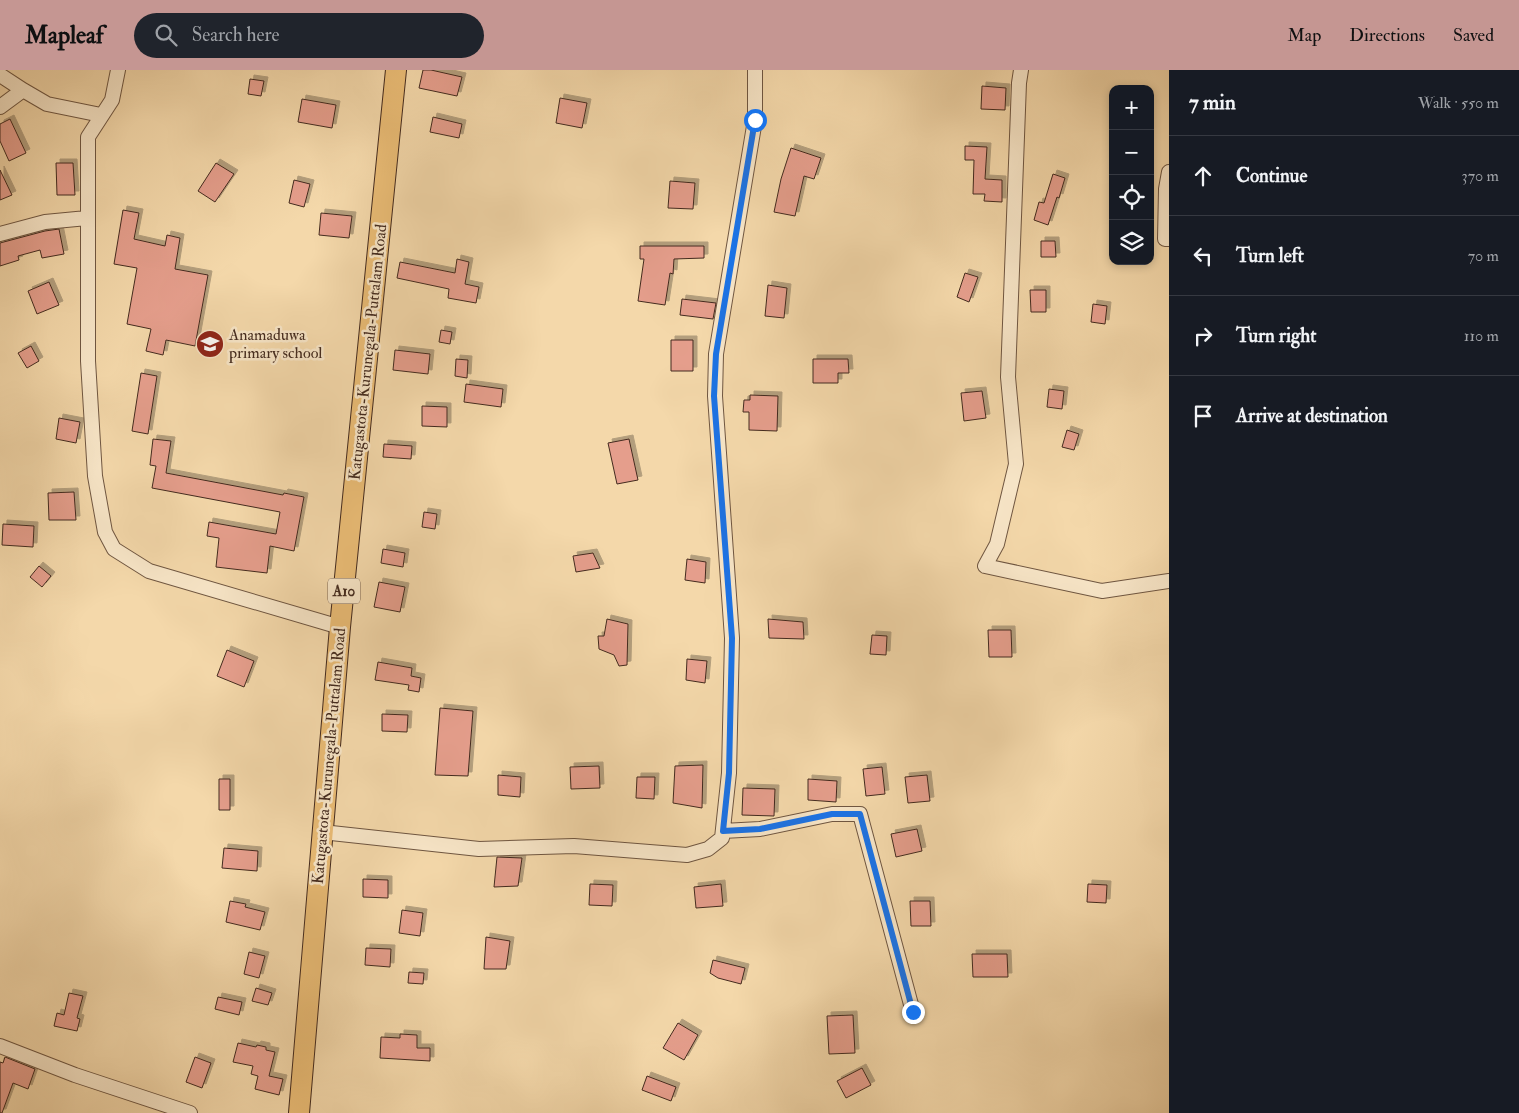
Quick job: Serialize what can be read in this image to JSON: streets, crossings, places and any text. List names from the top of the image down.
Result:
{
  "streets": {
    "highway": ["Katugastota-Kurunegala-Puttalam Road", "A10"]
  },
  "places": {
    "school or university": ["Anamaduwa primary school"]
  },
  "page": {
    "header": "Mapleaf",
    "search": "Search here",
    "nav": ["Map", "Directions", "Saved"],
    "heading": ["7 min", "Walk · 550 m"],
    "map_buttons": ["+", "−"],
    "list": [
      ["Continue", "370 m"],
      ["Turn left", "70 m"],
      ["Turn right", "110 m"],
      "Arrive at destination"
    ]
  }
}
